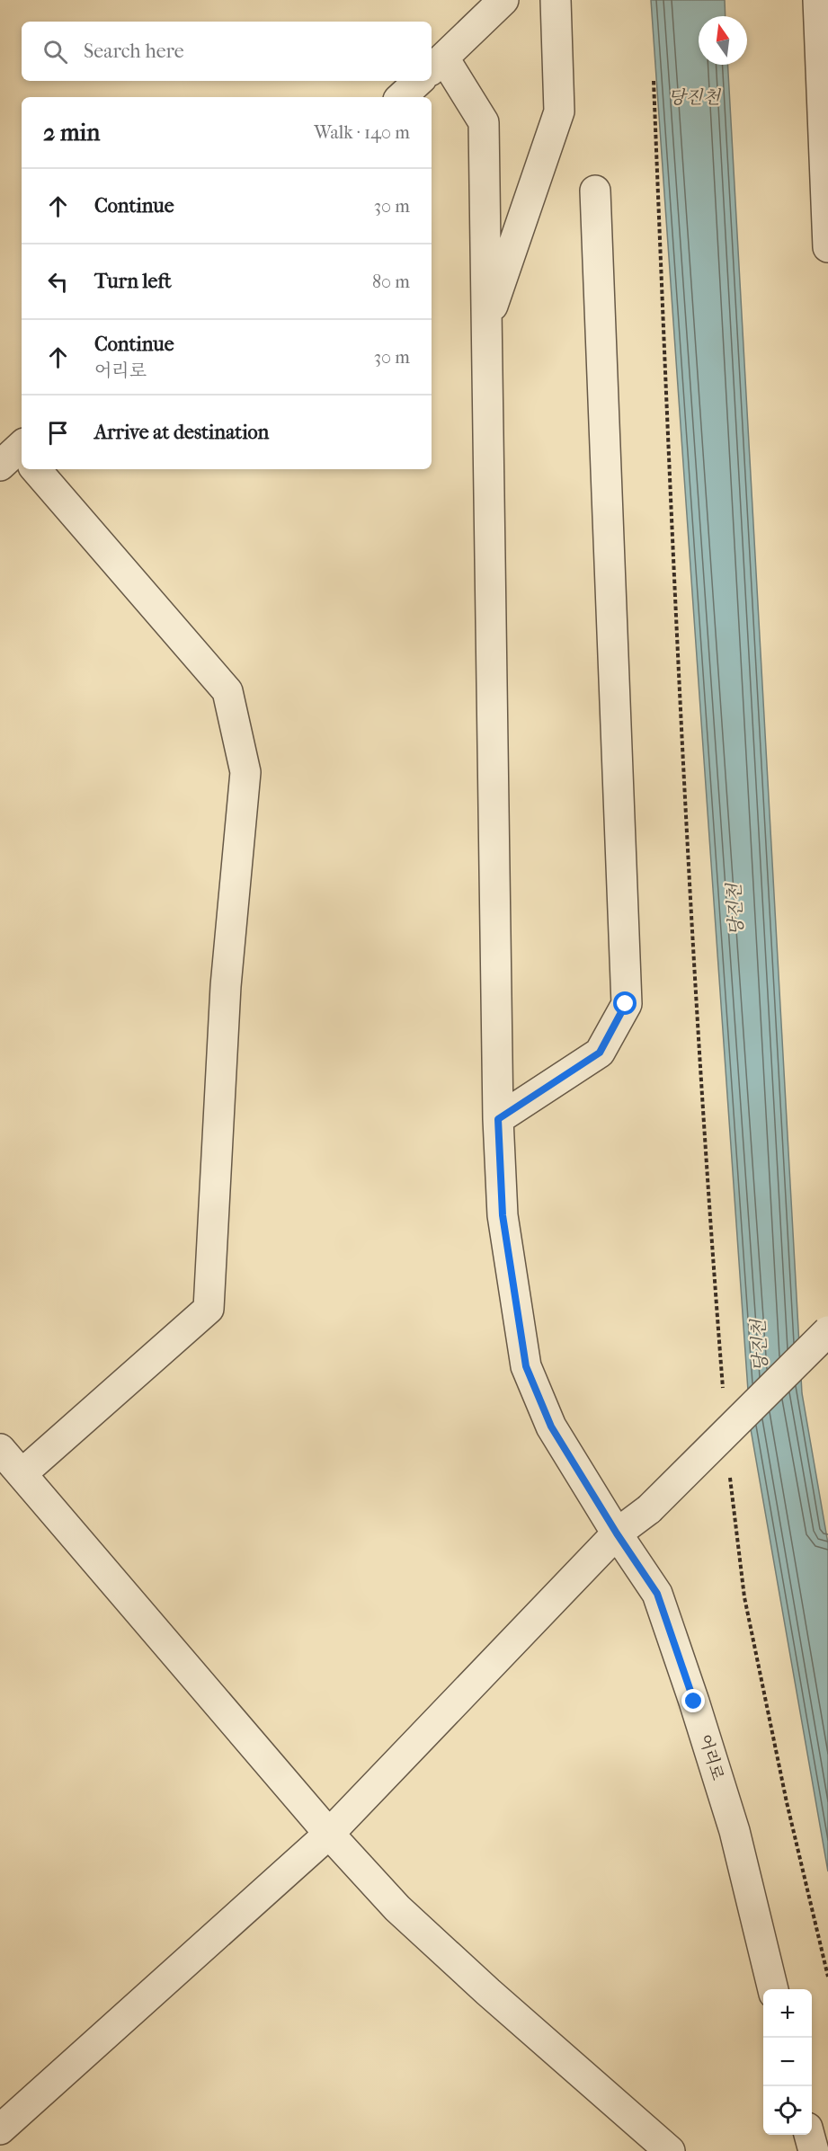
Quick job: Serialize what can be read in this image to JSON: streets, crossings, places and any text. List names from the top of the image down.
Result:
{
  "streets": {
    "street": ["어리로"]
  },
  "water": ["당진천"],
  "north": "top",
  "page": {
    "search": "Search here",
    "heading": ["2 min", "Walk · 140 m"],
    "list": [
      ["Continue", "30 m"],
      ["Turn left", "80 m"],
      ["Continue", "어리로", "30 m"],
      "Arrive at destination"
    ],
    "map_buttons": ["+", "−"]
  }
}
